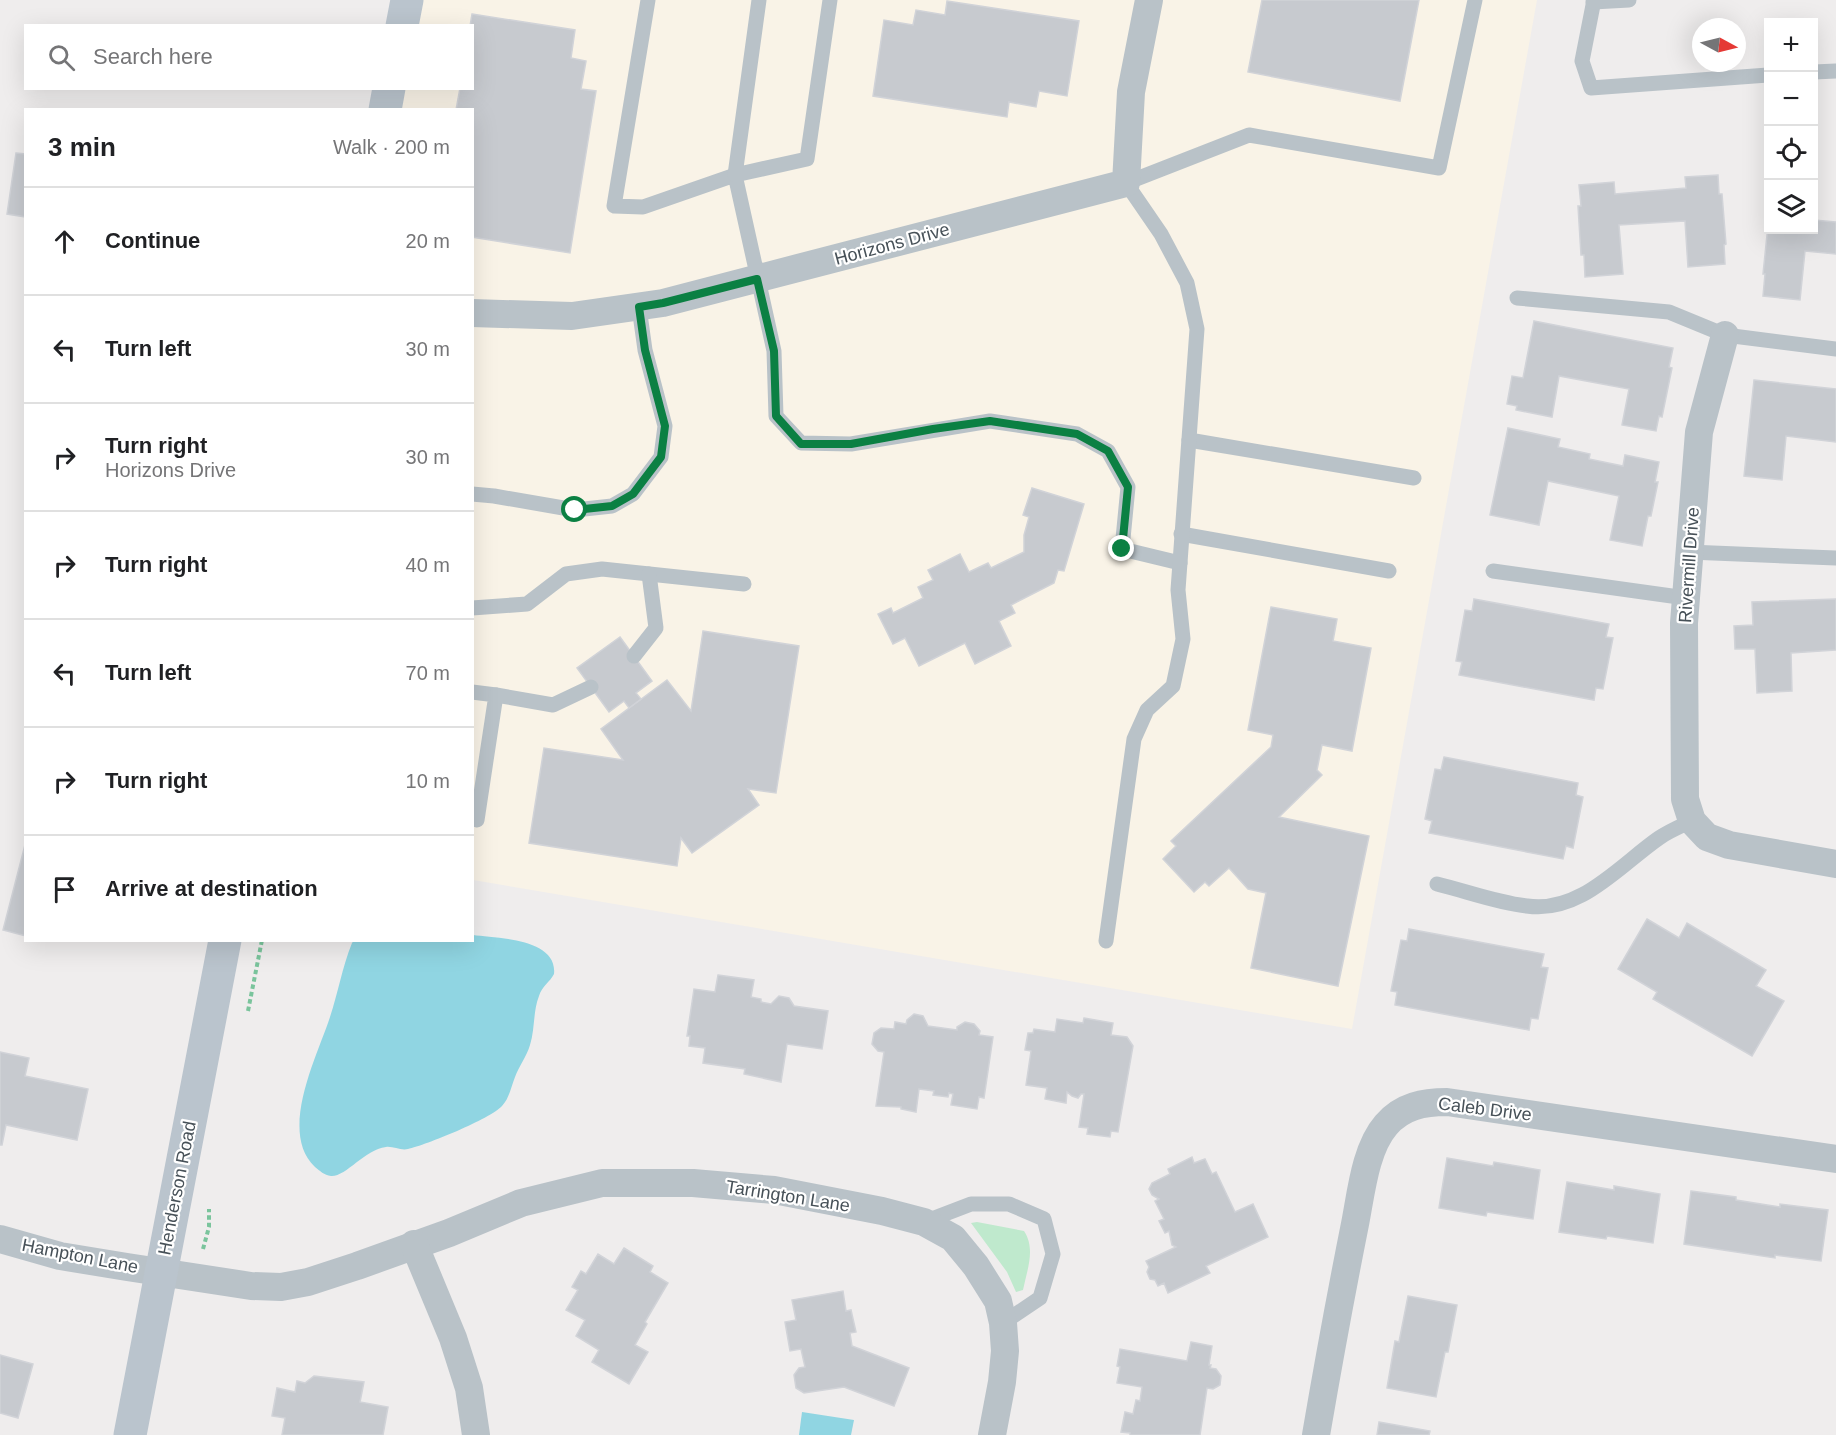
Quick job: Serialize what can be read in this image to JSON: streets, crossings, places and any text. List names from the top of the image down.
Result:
{
  "streets": {
    "main road": ["Henderson Road"],
    "street": [
      "Horizons Drive",
      "Rivermill Drive",
      "Caleb Drive",
      "Tarrington Lane",
      "Hampton Lane"
    ]
  },
  "crossings": [
    ["Henderson Road", "Tarrington Lane"],
    ["Henderson Road", "Hampton Lane"],
    ["Tarrington Lane", "Hampton Lane"]
  ],
  "north": "right",
  "page": {
    "map_buttons": ["+", "−"],
    "search": "Search here",
    "heading": ["3 min", "Walk · 200 m"],
    "list": [
      ["Continue", "20 m"],
      ["Turn left", "30 m"],
      ["Turn right", "Horizons Drive", "30 m"],
      ["Turn right", "40 m"],
      ["Turn left", "70 m"],
      ["Turn right", "10 m"],
      "Arrive at destination"
    ]
  }
}
